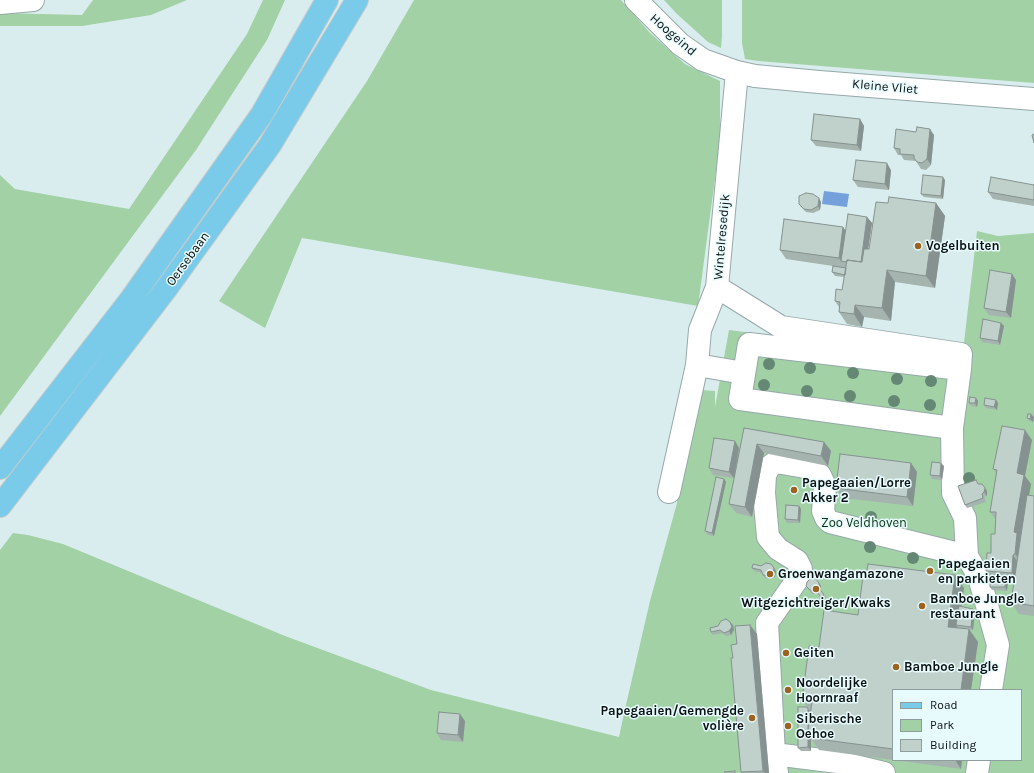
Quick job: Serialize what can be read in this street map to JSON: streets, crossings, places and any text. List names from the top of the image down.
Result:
{
  "streets": {
    "main road": ["Oersebaan"],
    "street": ["Hoogeind", "Kleine Vliet", "Wintelresedijk"]
  },
  "crossings": [
    ["Hoogeind", "Kleine Vliet"],
    ["Hoogeind", "Wintelresedijk"],
    ["Kleine Vliet", "Wintelresedijk"]
  ],
  "parks": ["Zoo Veldhoven"],
  "places": [
    "Vogelbuiten",
    "Papegaaien/Lorre Akker 2",
    "Papegaaien en parkieten",
    "Groenwangamazone",
    "Witgezichtreiger/Kwaks",
    "Bamboe Jungle restaurant",
    "Geiten",
    "Bamboe Jungle",
    "Noordelijke Hoornraaf",
    "Papegaaien/Gemengde volière",
    "Siberische Oehoe"
  ],
  "legend": ["Road", "Park", "Building"]
}
